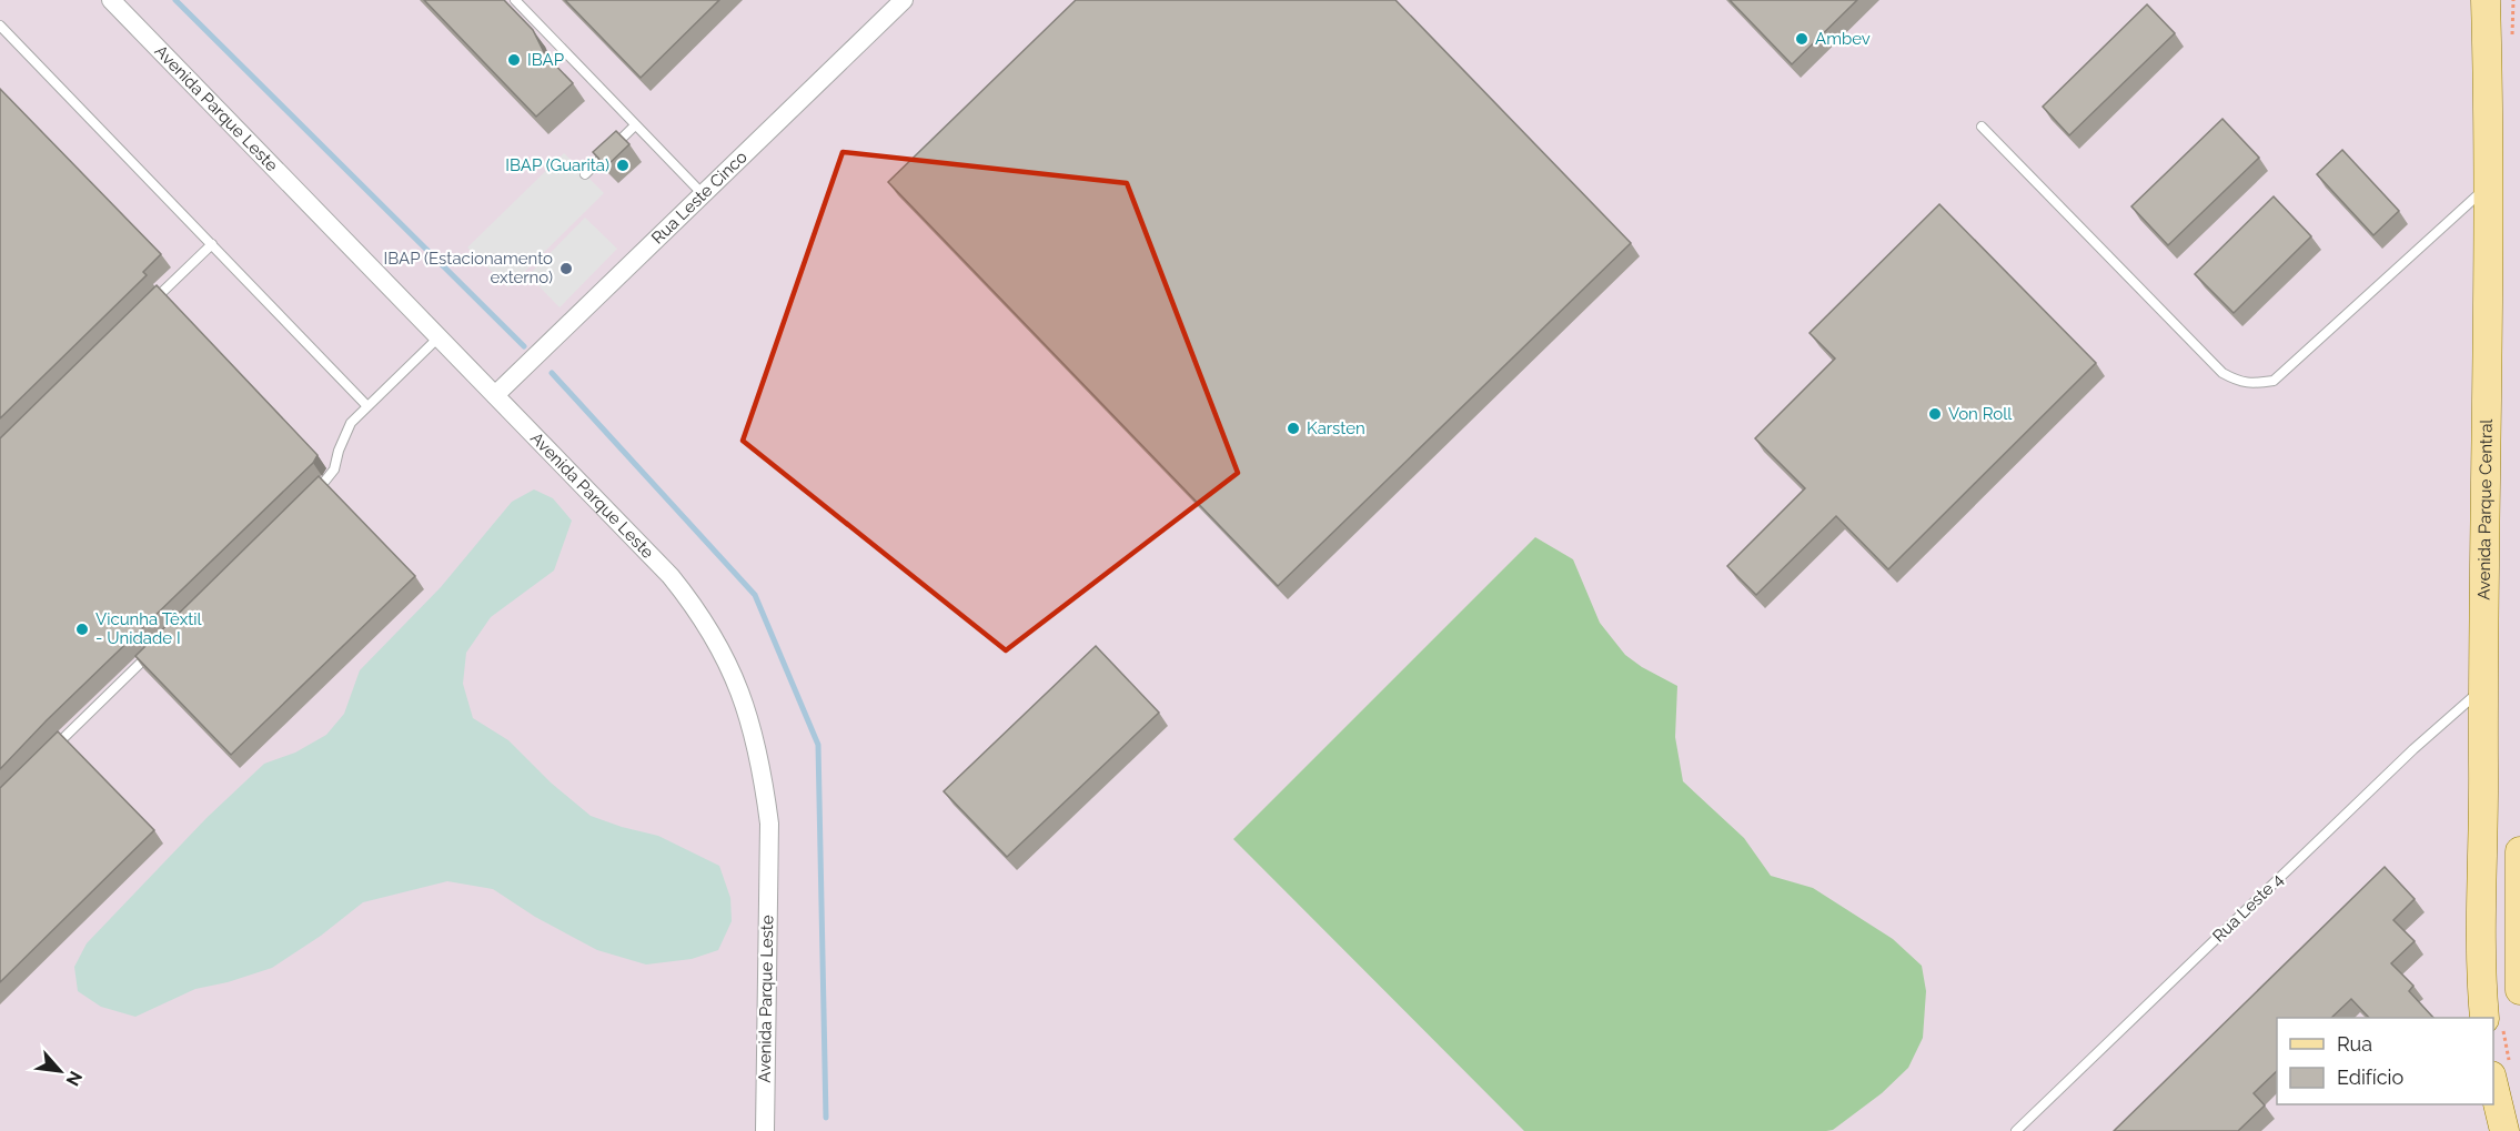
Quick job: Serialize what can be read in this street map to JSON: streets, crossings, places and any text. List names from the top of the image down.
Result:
{
  "streets": {
    "main road": ["Avenida Parque Central"],
    "street": ["Avenida Parque Leste", "Rua Leste Cinco"],
    "lane": ["Rua Leste 4"]
  },
  "crossings": [
    ["Avenida Parque Leste", "Rua Leste Cinco"],
    ["Avenida Parque Central", "Rua Leste 4"]
  ],
  "places": [
    "Ambev",
    "IBAP",
    "IBAP (Guarita)",
    "IBAP (Estacionamento externo)",
    "Von Roll",
    "Karsten",
    "Vicunha Têxtil - Unidade I"
  ],
  "legend": ["Rua", "Edifício"],
  "north": "bottom right"
}
